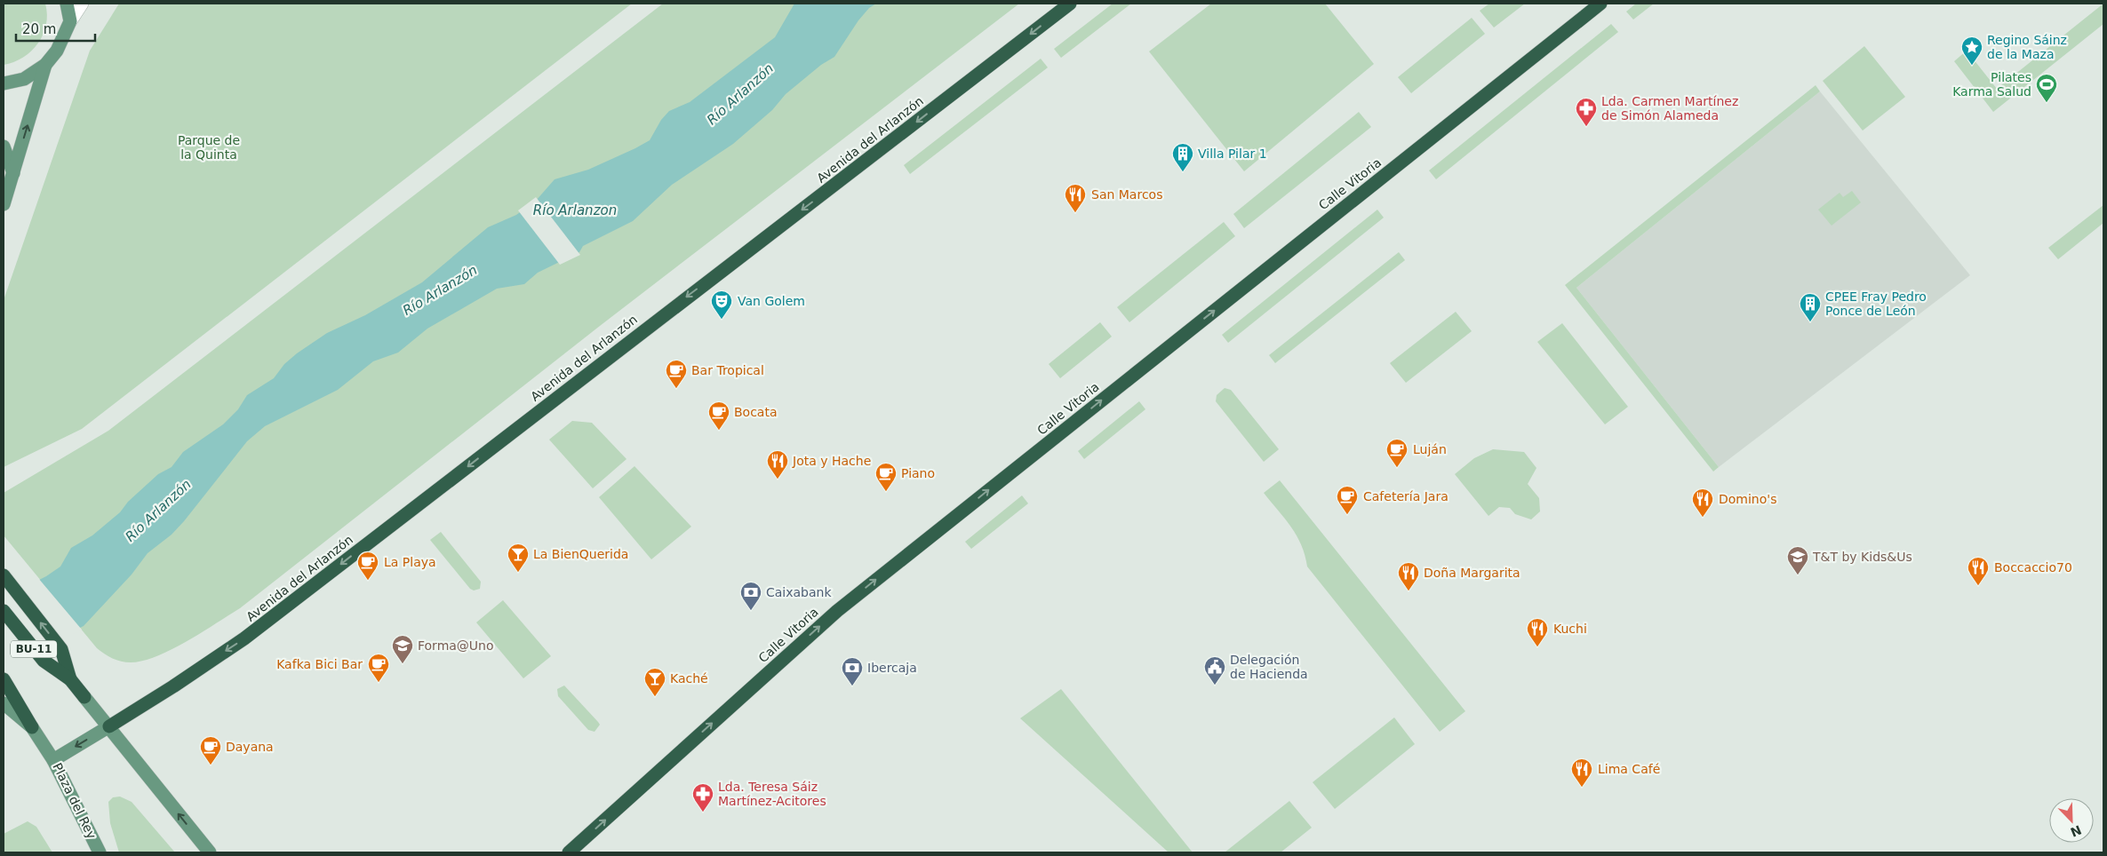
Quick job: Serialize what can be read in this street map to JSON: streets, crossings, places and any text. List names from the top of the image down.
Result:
{
  "streets": {
    "highway": ["Avenida del Arlanzón", "Calle Vitoria", "BU-11"],
    "main road": ["Plaza del Rey"]
  },
  "crossings": [
    ["Avenida del Arlanzón", "Plaza del Rey"]
  ],
  "one_way": ["Avenida del Arlanzón", "Calle Vitoria", "Plaza del Rey"],
  "water": ["Río Arlanzón", "Río Arlanzon"],
  "parks": ["Parque de la Quinta"],
  "places": {
    "place": ["Regino Sáinz de la Maza"],
    "sports": ["Pilates Karma Salud"],
    "pharmacy": ["Lda. Carmen Martínez de Simón Alameda", "Lda. Teresa Sáiz Martínez-Acitores"],
    "building": ["Villa Pilar 1", "CPEE Fray Pedro Ponce de León"],
    "restaurant": [
      "San Marcos",
      "Jota y Hache",
      "Domino's",
      "Boccaccio70",
      "Doña Margarita",
      "Kuchi",
      "Lima Café"
    ],
    "theatre": ["Van Golem"],
    "cafe": [
      "Bar Tropical",
      "Bocata",
      "Luján",
      "Piano",
      "Cafetería Jara",
      "La Playa",
      "Kafka Bici Bar",
      "Dayana"
    ],
    "bar": ["La BienQuerida", "Kaché"],
    "school or university": ["T&T by Kids&Us", "Forma@Uno"],
    "bank": ["Caixabank", "Ibercaja"],
    "public building": ["Delegación de Hacienda"]
  },
  "scale_bar": "20 m",
  "north": "bottom right"
}
